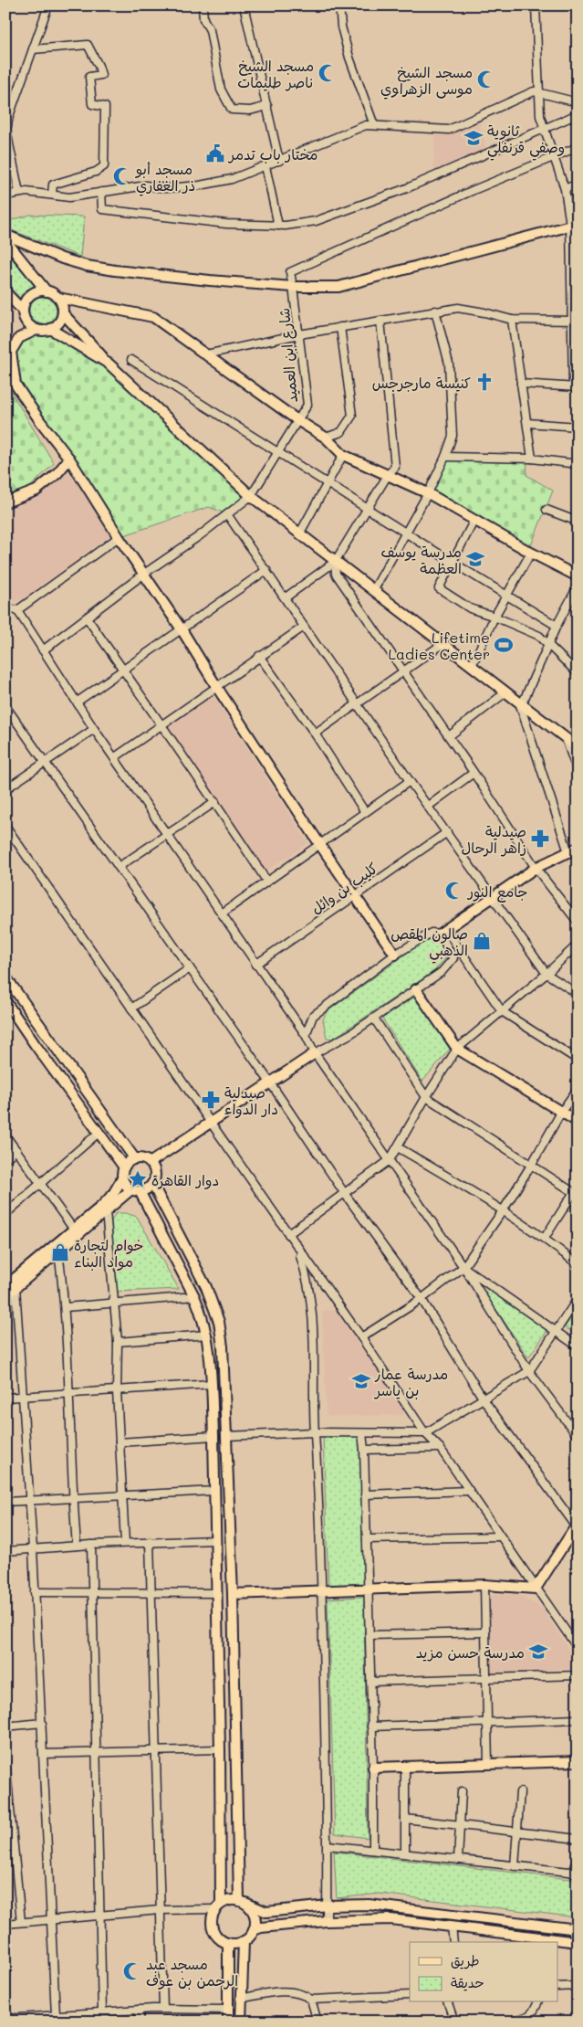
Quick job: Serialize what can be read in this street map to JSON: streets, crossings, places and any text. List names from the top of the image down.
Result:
{
  "streets": {
    "street": ["شارع ابن العميد", "كليب بن وائل"]
  },
  "places": {
    "mosque": [
      "مسجد الشيخ ناصر طليمات",
      "مسجد الشيخ موسى الزهراوي",
      "مسجد أبو ذر الغفاري",
      "جامع النور",
      "مسجد عبد الرحمن بن عوف"
    ],
    "school or university": [
      "ثانوية وصفي قرنفلي",
      "مدرسة يوسف العظمة",
      "مدرسة عمار بن ياسر",
      "مدرسة حسن مزيد"
    ],
    "public building": ["مختار باب تدمر"],
    "church": ["كنيسة مارجرجس"],
    "sports": ["Lifetime Ladies Center"],
    "pharmacy": ["صيدلية زاهر الرحال", "صيدلية دار الدواء"],
    "shop": ["صالون المقص الذهبي", "خوام لتجارة مواد البناء"],
    "place": ["دوار القاهرة"]
  },
  "legend": ["طريق", "حديقة"]
}
